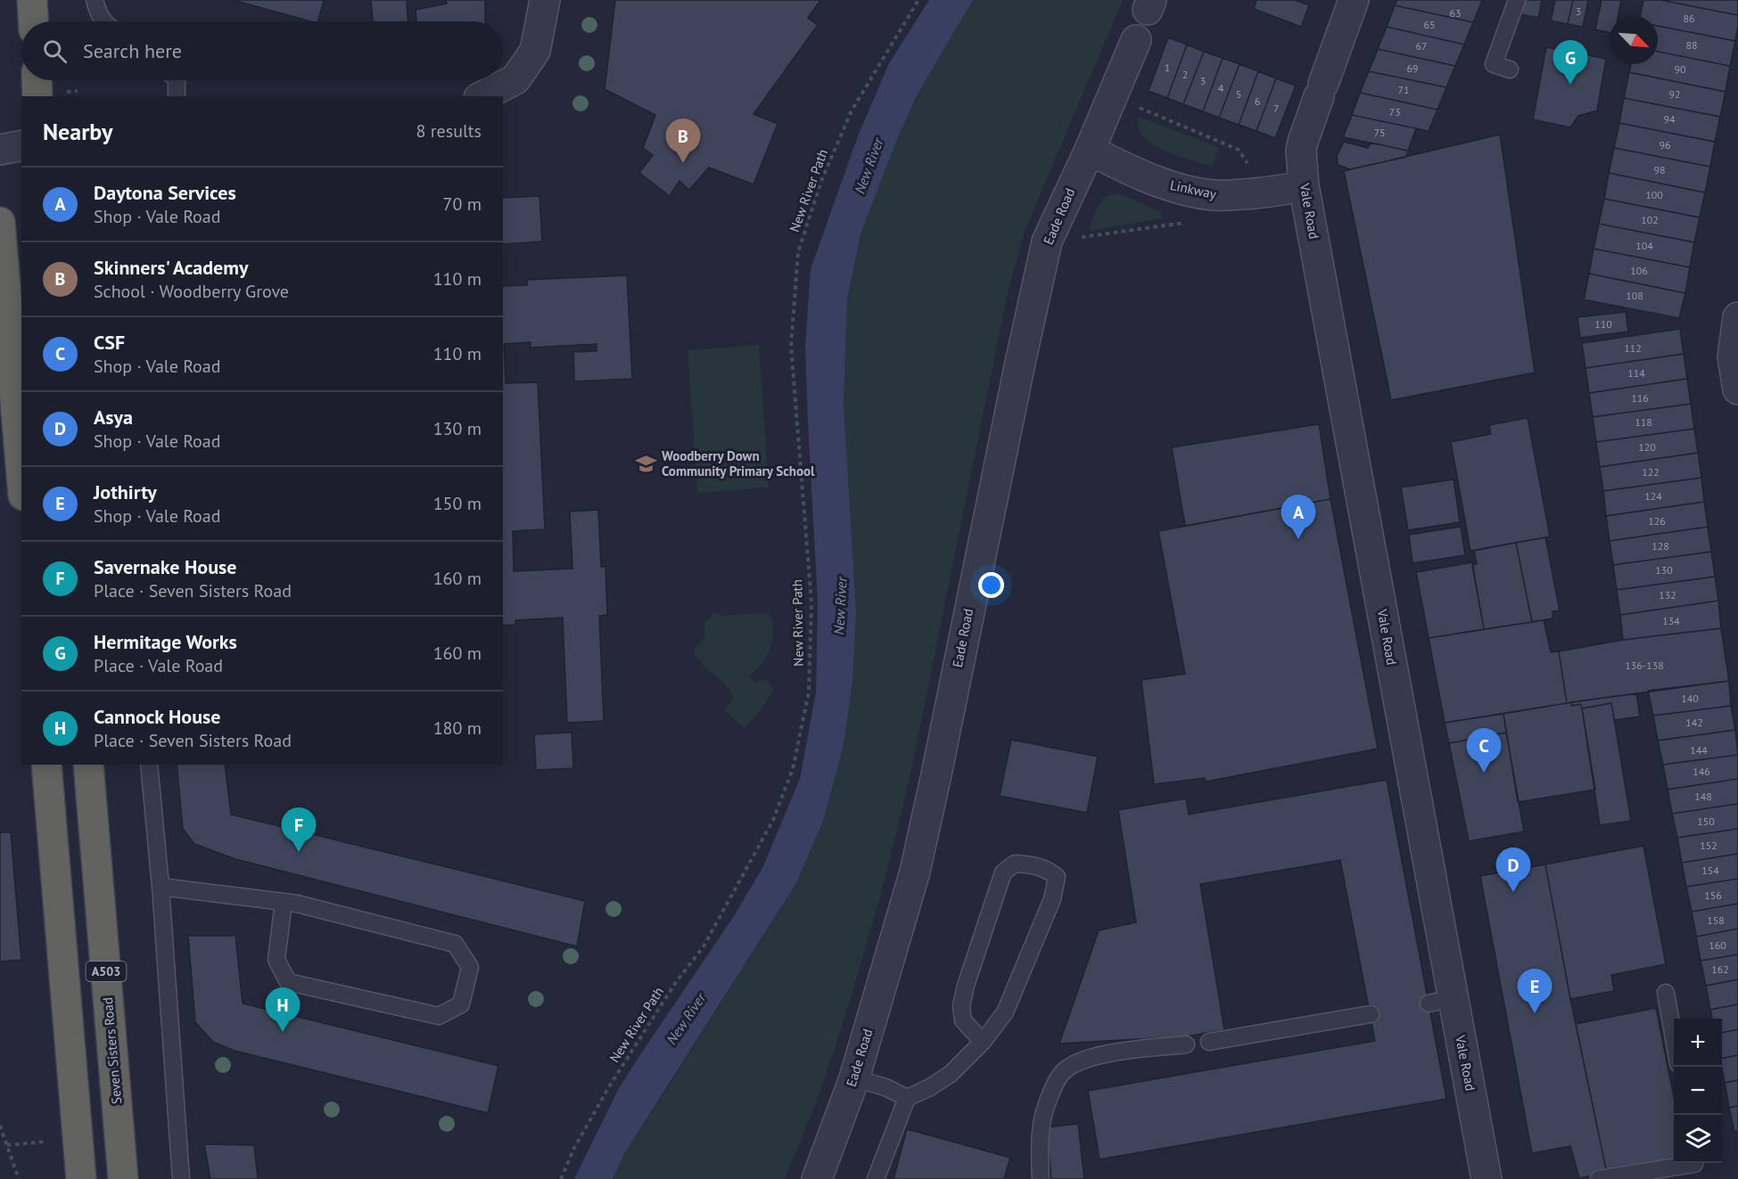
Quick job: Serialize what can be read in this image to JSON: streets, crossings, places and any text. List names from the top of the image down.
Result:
{
  "streets": {
    "highway": ["A503", "Seven Sisters Road"],
    "street": ["Linkway", "Vale Road", "Eade Road"],
    "path": ["New River Path"]
  },
  "crossings": [
    ["Linkway", "Vale Road"],
    ["Linkway", "Eade Road"]
  ],
  "water": ["New River"],
  "places": {
    "school or university": ["Woodberry Down Community Primary School"]
  },
  "house_numbers": [
    "3",
    "63",
    "86",
    "65",
    "88",
    "67",
    "1",
    "69",
    "90",
    "2",
    "3",
    "4",
    "71",
    "5",
    "92",
    "6",
    "7",
    "73",
    "94",
    "75",
    "96",
    "98",
    "100",
    "102",
    "104",
    "106",
    "108",
    "110",
    "112",
    "114",
    "116",
    "118",
    "120",
    "122",
    "124",
    "126",
    "128",
    "130",
    "132",
    "134",
    "136-138",
    "140",
    "142",
    "144",
    "146",
    "148",
    "150",
    "152",
    "154",
    "156",
    "158",
    "160",
    "162"
  ],
  "north": "bottom right",
  "page": {
    "search": "Search here",
    "pins": [
      "G",
      "B",
      "A",
      "C",
      "F",
      "D",
      "E",
      "H"
    ],
    "heading": ["Nearby", "8 results"],
    "list": [
      {
        "mark": "A",
        "name": "Daytona Services",
        "note": "Shop · Vale Road",
        "value": "70 m"
      },
      {
        "mark": "B",
        "name": "Skinners' Academy",
        "note": "School · Woodberry Grove",
        "value": "110 m"
      },
      {
        "mark": "C",
        "name": "CSF",
        "note": "Shop · Vale Road",
        "value": "110 m"
      },
      {
        "mark": "D",
        "name": "Asya",
        "note": "Shop · Vale Road",
        "value": "130 m"
      },
      {
        "mark": "E",
        "name": "Jothirty",
        "note": "Shop · Vale Road",
        "value": "150 m"
      },
      {
        "mark": "F",
        "name": "Savernake House",
        "note": "Place · Seven Sisters Road",
        "value": "160 m"
      },
      {
        "mark": "G",
        "name": "Hermitage Works",
        "note": "Place · Vale Road",
        "value": "160 m"
      },
      {
        "mark": "H",
        "name": "Cannock House",
        "note": "Place · Seven Sisters Road",
        "value": "180 m"
      }
    ],
    "map_buttons": ["+", "−"]
  }
}
